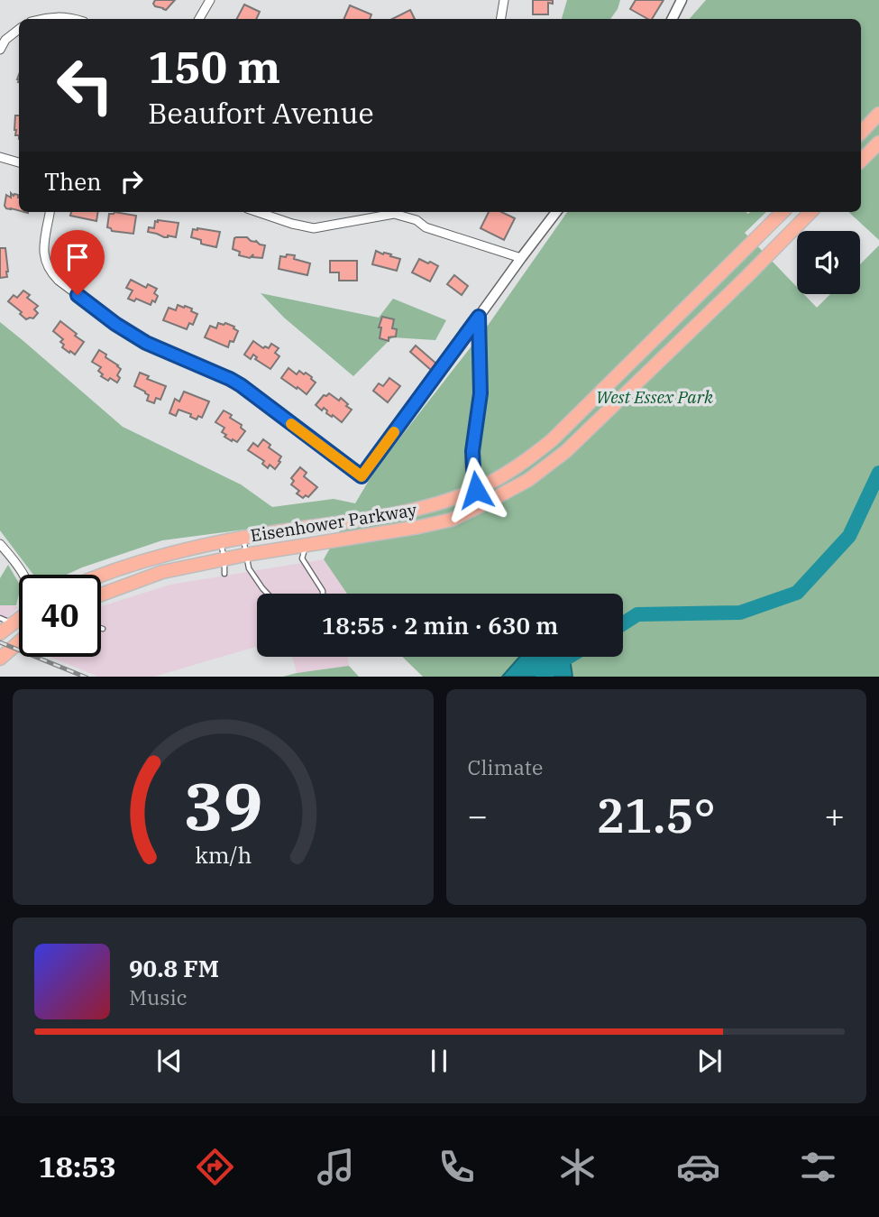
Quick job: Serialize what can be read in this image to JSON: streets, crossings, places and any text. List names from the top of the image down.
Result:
{
  "streets": {
    "main road": ["Eisenhower Parkway"]
  },
  "parks": ["West Essex Park"],
  "page": {
    "turn": ["150 m", "Beaufort Avenue"],
    "then": "Then",
    "limit": "40",
    "trip": "18:55 · 2 min · 630 m",
    "tile": "Climate",
    "heat": ["−", "21.5°", "+"],
    "song": ["90.8 FM", "Music"],
    "tabs": "18:53",
    "gauge": ["39", "km/h"]
  }
}
